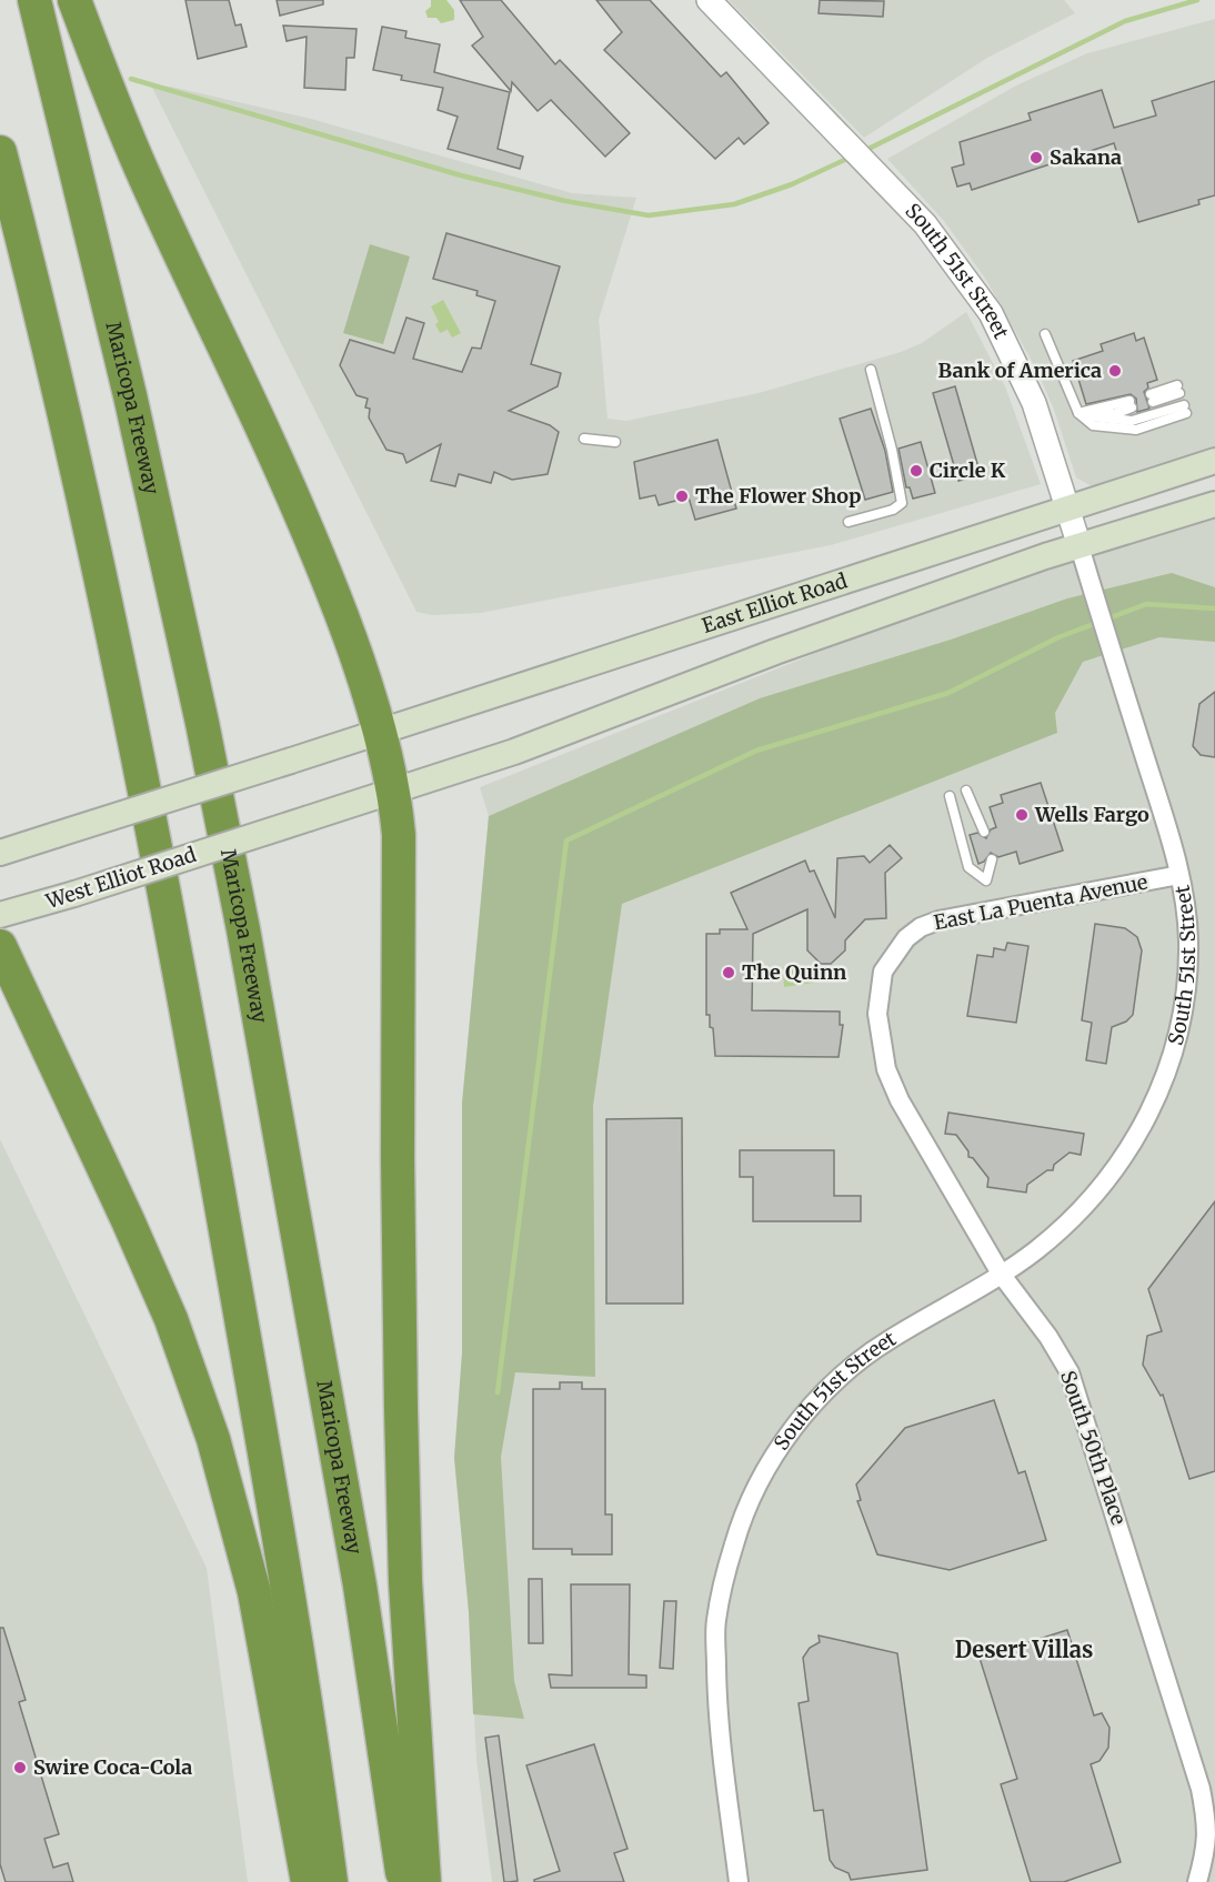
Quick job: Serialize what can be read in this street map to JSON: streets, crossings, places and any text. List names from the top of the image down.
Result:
{
  "streets": {
    "highway": ["Maricopa Freeway"],
    "main road": ["East Elliot Road", "West Elliot Road"],
    "street": ["South 51st Street", "East La Puenta Avenue", "South 50th Place"]
  },
  "crossings": [
    ["South 51st Street", "East Elliot Road"],
    ["South 51st Street", "East La Puenta Avenue"],
    ["South 51st Street", "South 50th Place"],
    ["East La Puenta Avenue", "South 50th Place"]
  ],
  "districts": ["Desert Villas"],
  "places": [
    "Sakana",
    "Bank of America",
    "Circle K",
    "The Flower Shop",
    "Wells Fargo",
    "The Quinn",
    "Swire Coca-Cola"
  ]
}
